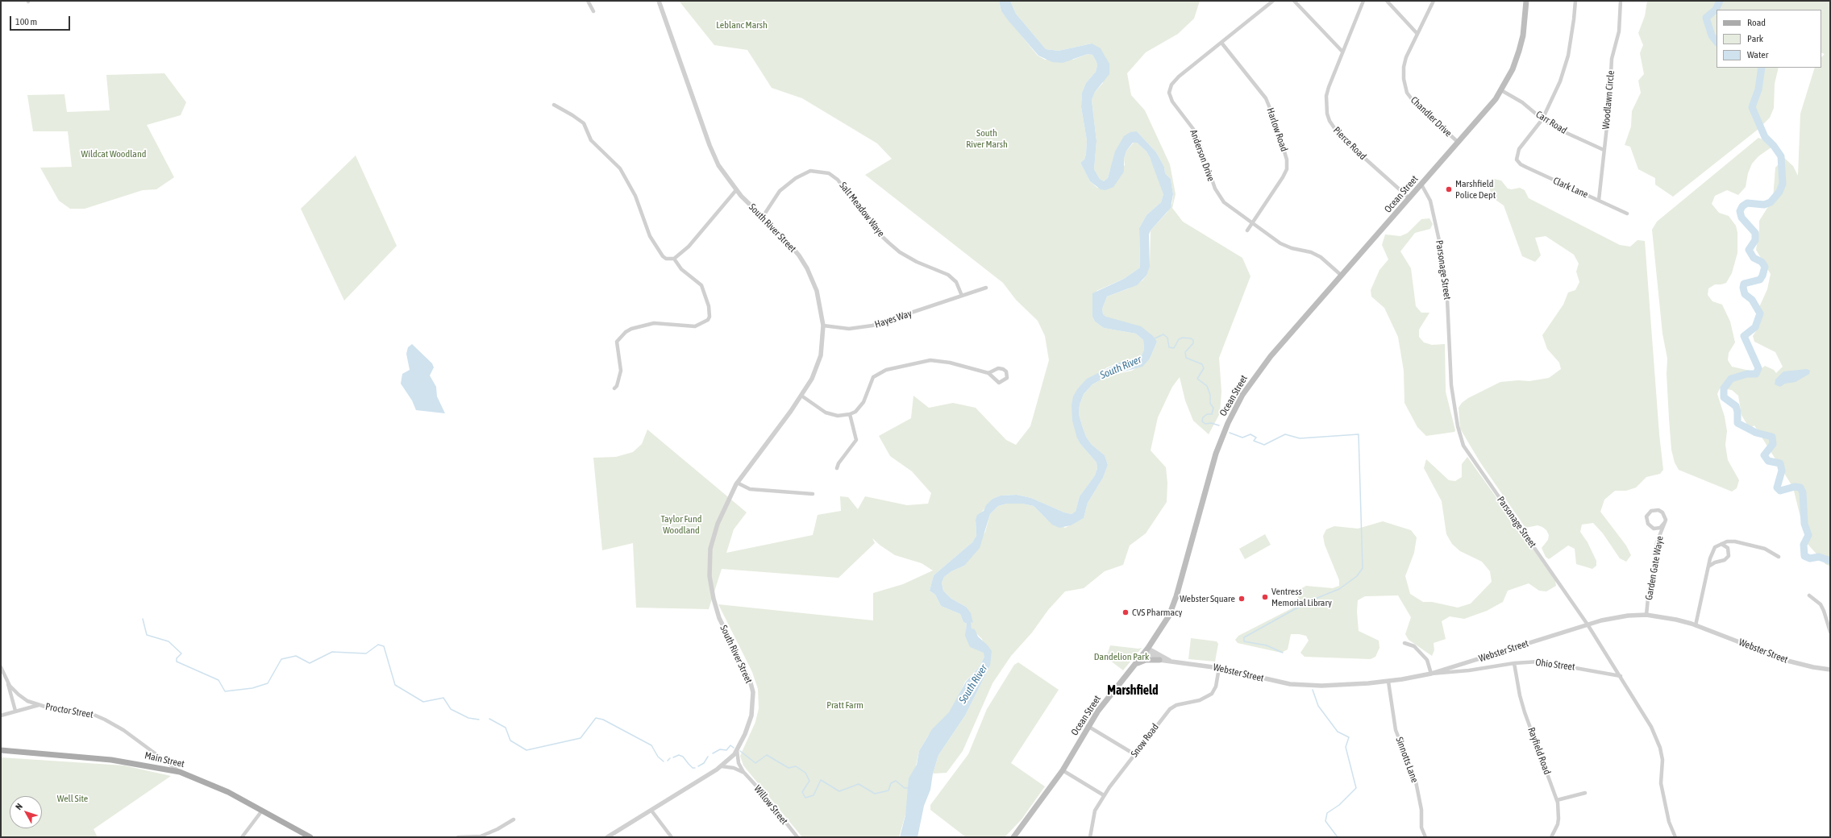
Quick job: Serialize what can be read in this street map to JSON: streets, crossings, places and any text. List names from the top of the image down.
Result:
{
  "streets": {
    "main road": ["Ocean Street", "Main Street"],
    "street": [
      "Woodlawn Circle",
      "Chandler Drive",
      "Carr Road",
      "Harlow Road",
      "Pierce Road",
      "Anderson Drive",
      "Clark Lane",
      "Salt Meadow Waye",
      "South River Street",
      "Parsonage Street",
      "Hayes Way",
      "Garden Gate Waye",
      "Webster Street",
      "Ohio Street",
      "Proctor Street",
      "Snow Road",
      "Rayfield Road",
      "Sinnotts Lane",
      "Willow Street"
    ]
  },
  "crossings": [
    ["Woodlawn Circle", "Carr Road"],
    ["Woodlawn Circle", "Clark Lane"],
    ["Chandler Drive", "Ocean Street"],
    ["Carr Road", "Clark Lane"],
    ["Carr Road", "Ocean Street"],
    ["Harlow Road", "Anderson Drive"],
    ["Pierce Road", "Ocean Street"],
    ["Anderson Drive", "Ocean Street"],
    ["Ocean Street", "Parsonage Street"],
    ["Ocean Street", "Webster Street"],
    ["Salt Meadow Waye", "South River Street"],
    ["Salt Meadow Waye", "Hayes Way"],
    ["South River Street", "Hayes Way"],
    ["South River Street", "Willow Street"],
    ["Parsonage Street", "Webster Street"],
    ["Parsonage Street", "Ohio Street"],
    ["Garden Gate Waye", "Webster Street"],
    ["Webster Street", "Ohio Street"],
    ["Webster Street", "Snow Road"],
    ["Webster Street", "Sinnotts Lane"],
    ["Ohio Street", "Rayfield Road"],
    ["Proctor Street", "Main Street"]
  ],
  "districts": ["Marshfield"],
  "water": ["South River"],
  "parks": [
    "Leblanc Marsh",
    "South River Marsh",
    "Wildcat Woodland",
    "Taylor Fund Woodland",
    "Dandelion Park",
    "Pratt Farm",
    "Well Site"
  ],
  "places": [
    "Marshfield Police Dept",
    "Ventress Memorial Library",
    "Webster Square",
    "CVS Pharmacy"
  ],
  "legend": ["Road", "Park", "Water"],
  "scale_bar": "100 m",
  "north": "top left"
}
